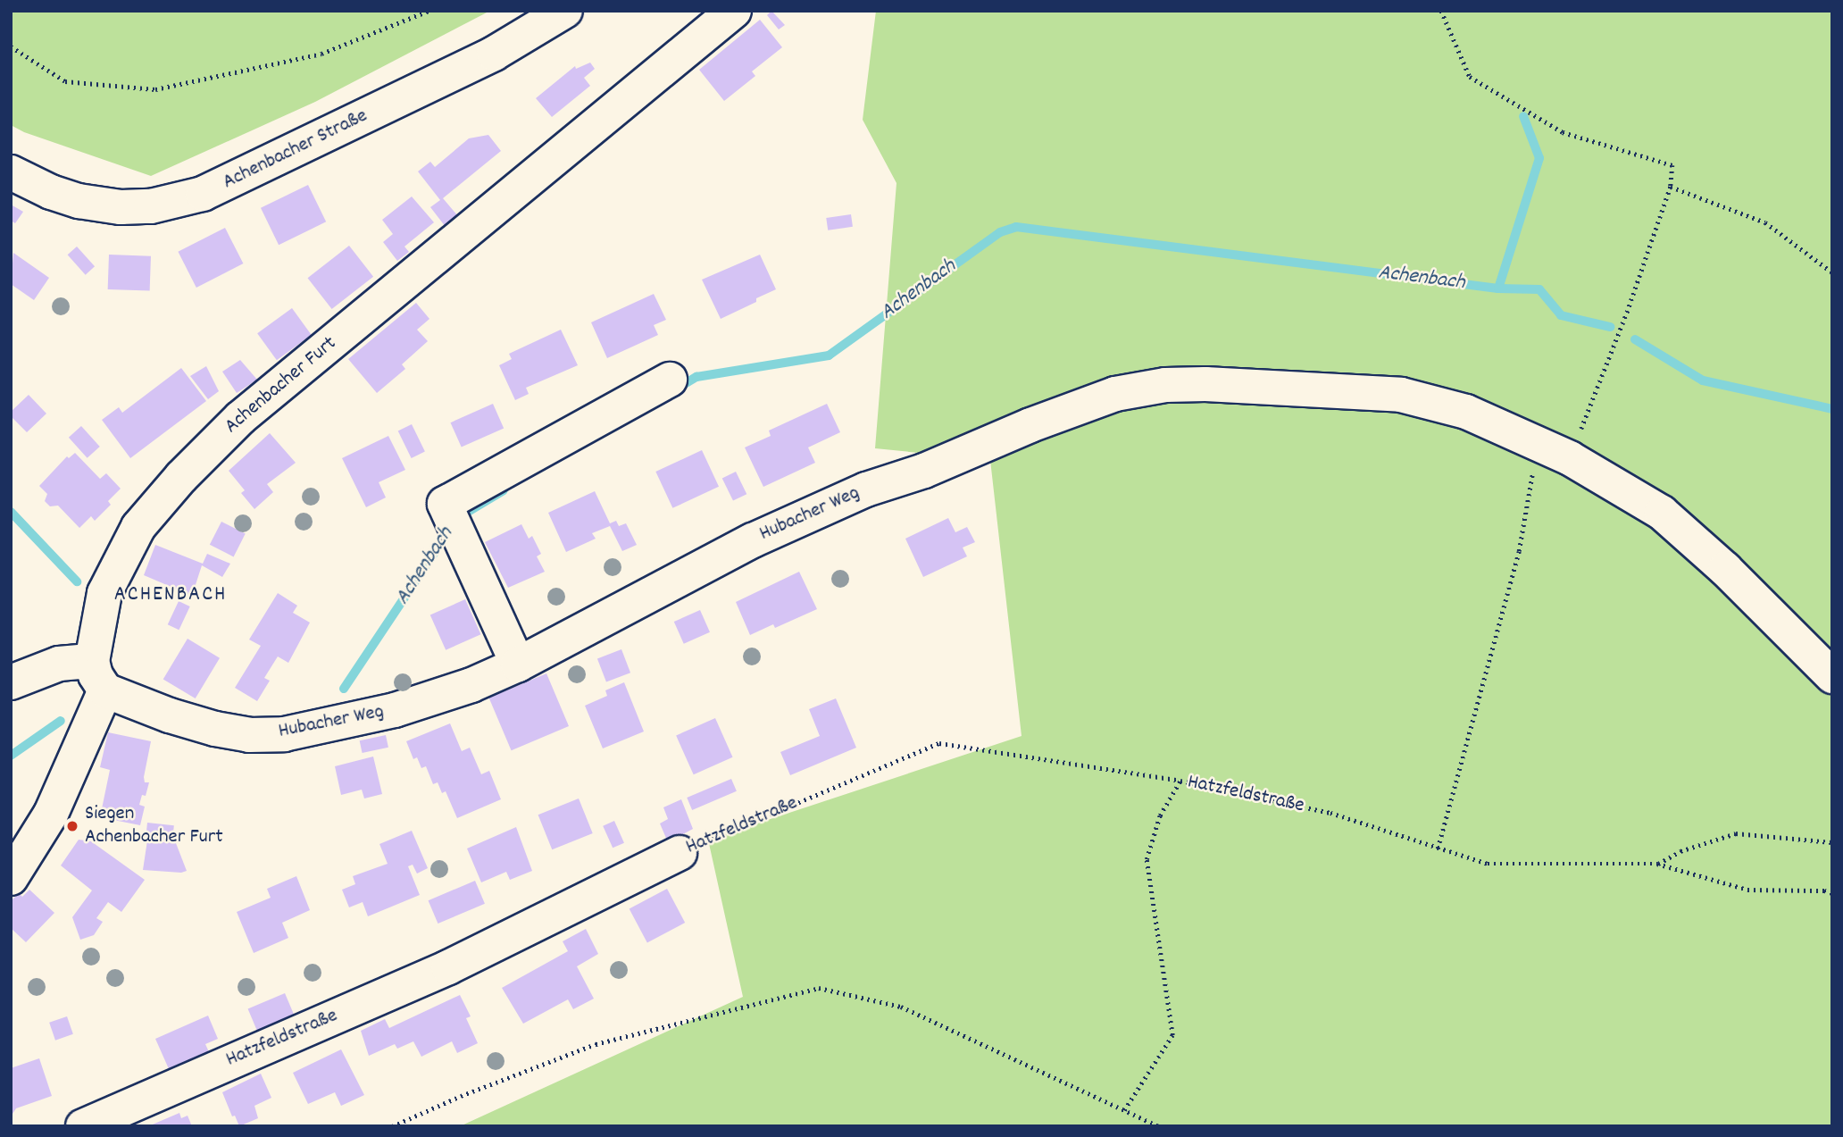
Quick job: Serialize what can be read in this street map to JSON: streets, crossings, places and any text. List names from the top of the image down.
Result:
{
  "streets": {
    "street": [
      "Achenbacher Straße",
      "Achenbacher Furt",
      "Hubacher Weg",
      "Hatzfeldstraße"
    ]
  },
  "crossings": [
    ["Achenbacher Furt", "Hubacher Weg"]
  ],
  "districts": ["ACHENBACH"],
  "water": ["Achenbach"],
  "places": ["Siegen Achenbacher Furt"]
}
